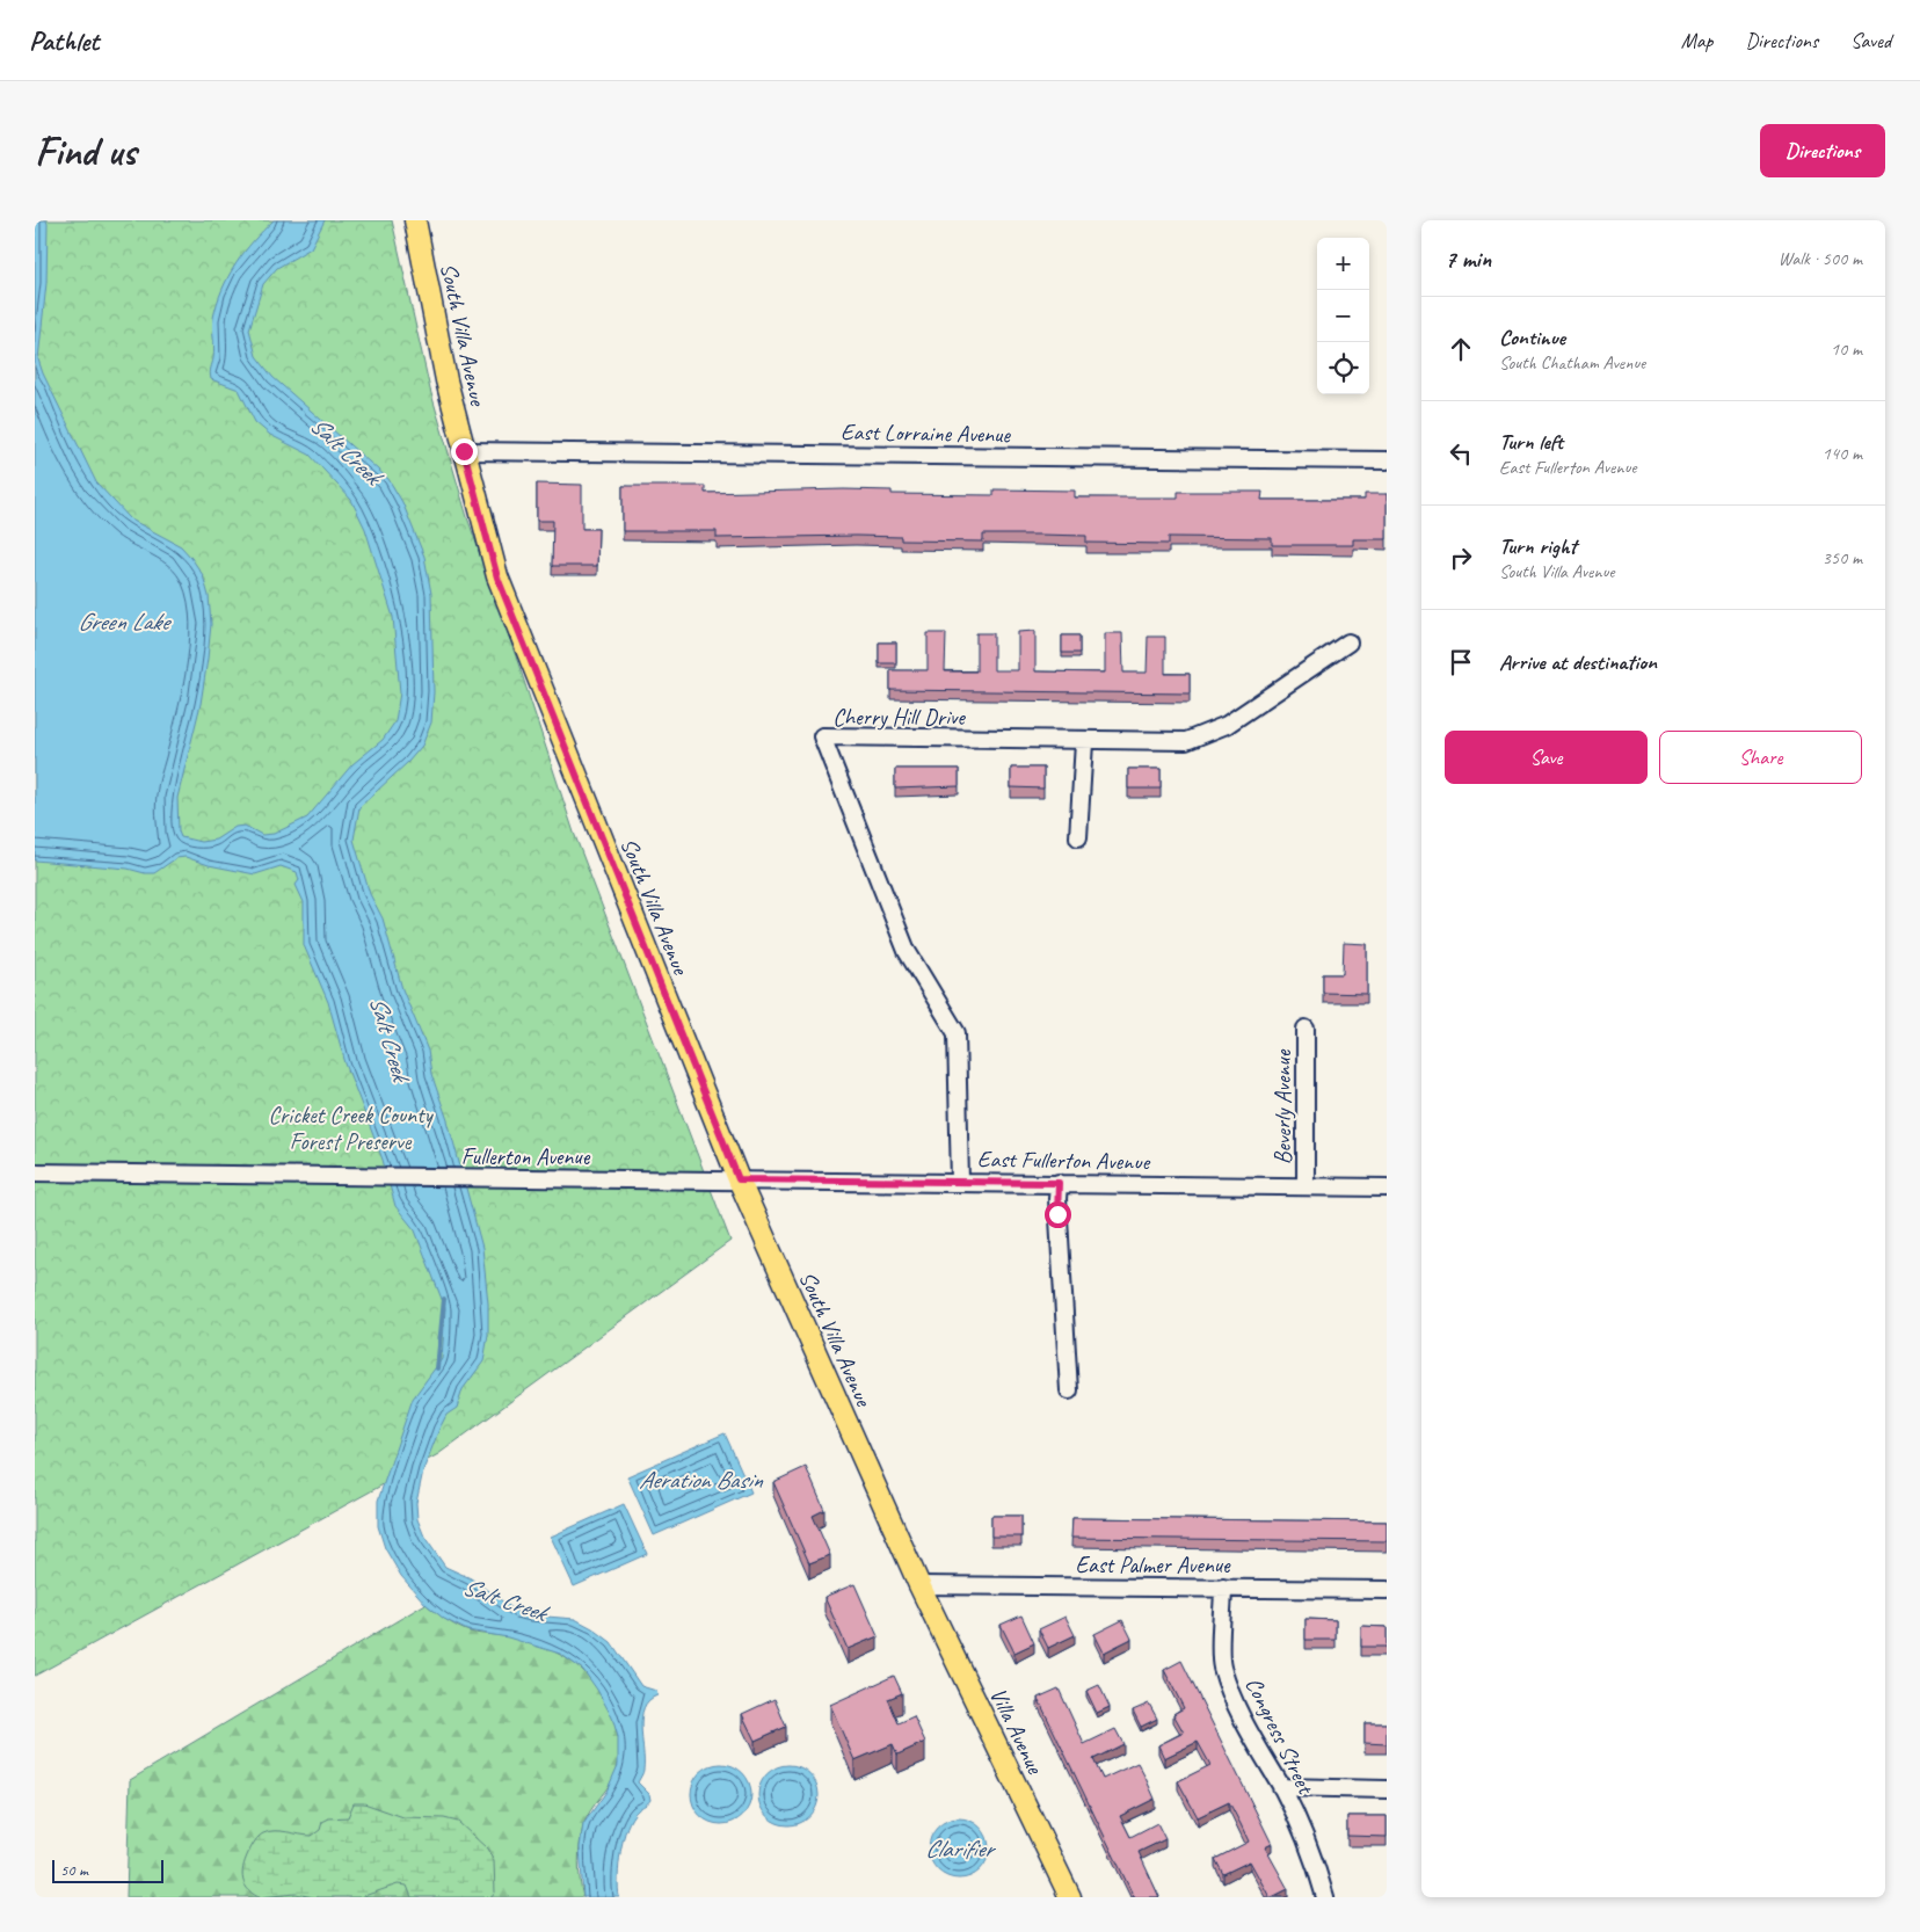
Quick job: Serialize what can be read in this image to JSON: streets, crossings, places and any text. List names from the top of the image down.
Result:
{
  "streets": {
    "main road": ["South Villa Avenue", "Villa Avenue"],
    "street": [
      "East Lorraine Avenue",
      "Cherry Hill Drive",
      "Beverly Avenue",
      "Fullerton Avenue",
      "East Fullerton Avenue",
      "East Palmer Avenue",
      "Congress Street"
    ]
  },
  "crossings": [
    ["South Villa Avenue", "East Lorraine Avenue"],
    ["South Villa Avenue", "Fullerton Avenue"],
    ["South Villa Avenue", "East Fullerton Avenue"],
    ["South Villa Avenue", "East Palmer Avenue"],
    ["South Villa Avenue", "Villa Avenue"],
    ["Cherry Hill Drive", "East Fullerton Avenue"],
    ["Beverly Avenue", "East Fullerton Avenue"],
    ["Fullerton Avenue", "East Fullerton Avenue"],
    ["East Palmer Avenue", "Villa Avenue"],
    ["East Palmer Avenue", "Congress Street"]
  ],
  "water": [
    "Salt Creek",
    "Green Lake",
    "Aeration Basin",
    "Clarifier"
  ],
  "parks": ["Cricket Creek County Forest Preserve"],
  "scale_bar": "50 m",
  "page": {
    "header": "Pathlet",
    "nav": ["Map", "Directions", "Saved"],
    "buttons": [
      "Directions",
      ["Save", "Share"]
    ],
    "title": "Find us",
    "heading": ["7 min", "Walk · 500 m"],
    "map_buttons": ["+", "−"],
    "list": [
      ["Continue", "South Chatham Avenue", "10 m"],
      ["Turn left", "East Fullerton Avenue", "140 m"],
      ["Turn right", "South Villa Avenue", "350 m"],
      "Arrive at destination"
    ],
    "scale": "50 m"
  }
}
